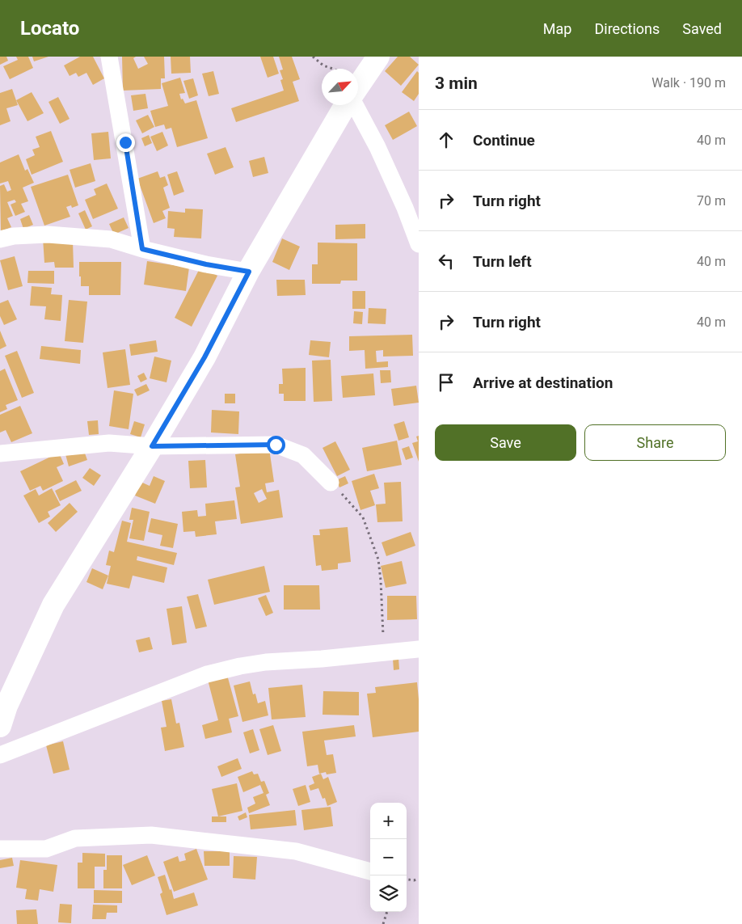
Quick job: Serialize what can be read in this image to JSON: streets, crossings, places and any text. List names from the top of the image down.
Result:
{
  "north": "top right",
  "page": {
    "header": "Locato",
    "nav": ["Map", "Directions", "Saved"],
    "heading": ["3 min", "Walk · 190 m"],
    "list": [
      ["Continue", "40 m"],
      ["Turn right", "70 m"],
      ["Turn left", "40 m"],
      ["Turn right", "40 m"],
      "Arrive at destination"
    ],
    "buttons": ["Save", "Share"],
    "map_buttons": ["+", "−"]
  }
}
